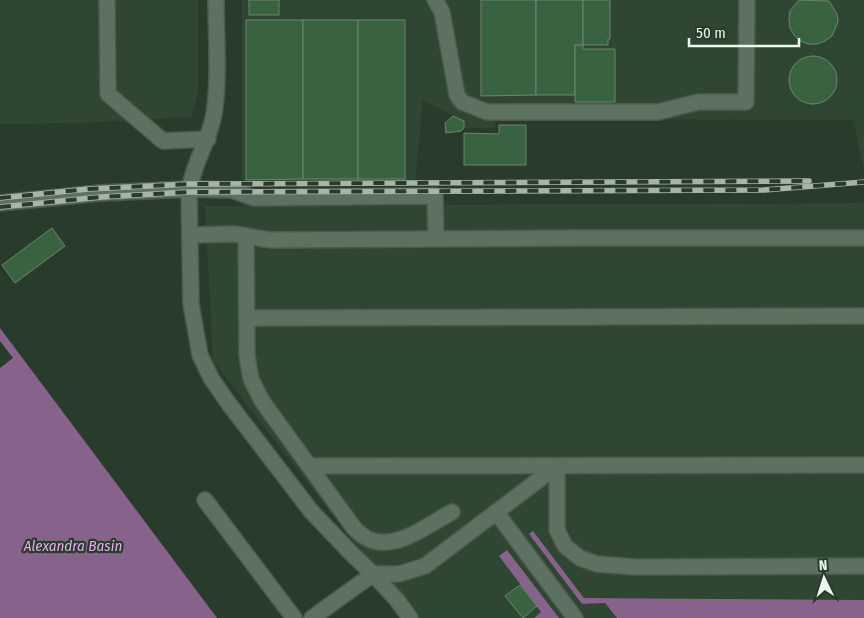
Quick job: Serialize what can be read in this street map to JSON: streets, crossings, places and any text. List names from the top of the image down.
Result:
{
  "water": ["Alexandra Basin"],
  "scale_bar": "50 m",
  "north": "top"
}
